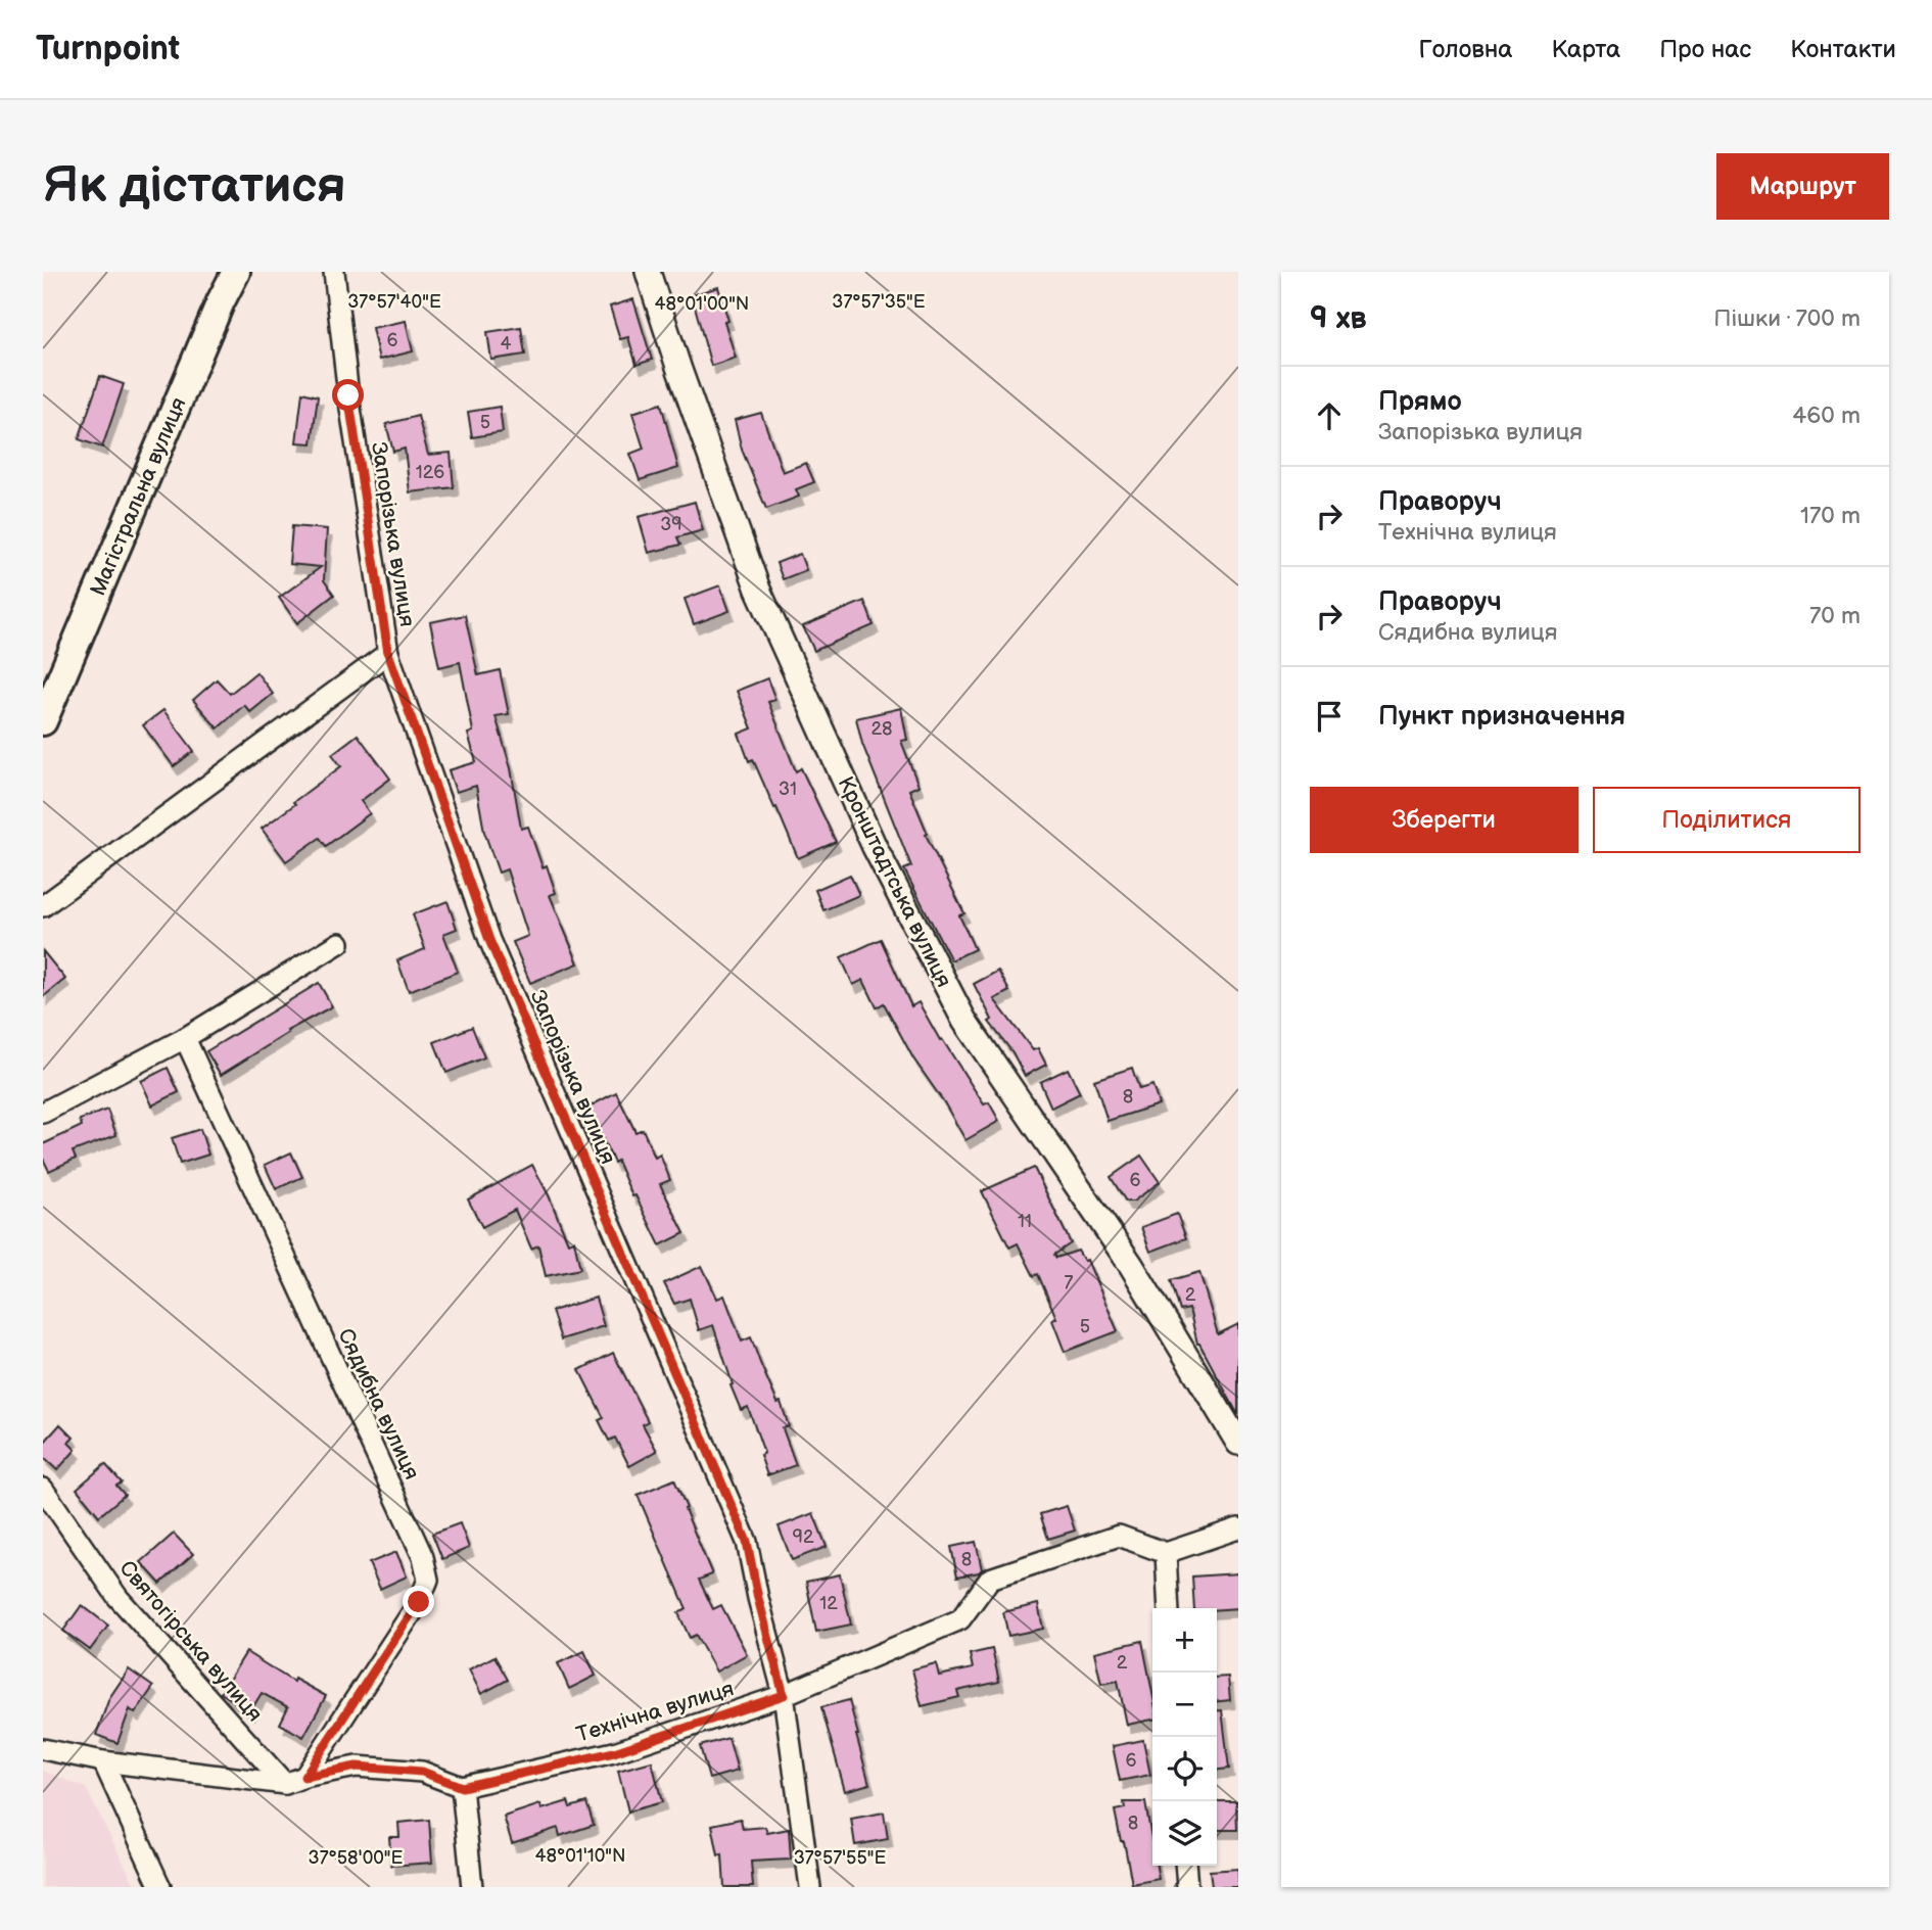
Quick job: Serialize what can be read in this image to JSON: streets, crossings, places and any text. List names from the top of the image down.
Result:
{
  "streets": {
    "main road": ["Магістральна вулиця"],
    "street": [
      "Запорізька вулиця",
      "Кронштадтська вулиця",
      "Сядибна вулиця",
      "Святогірська вулиця",
      "Технічна вулиця"
    ]
  },
  "crossings": [
    ["Запорізька вулиця", "Технічна вулиця"],
    ["Сядибна вулиця", "Святогірська вулиця"]
  ],
  "house_numbers": [
    "6",
    "4",
    "5",
    "126",
    "39",
    "28",
    "31",
    "8",
    "6",
    "11",
    "7",
    "2",
    "5",
    "92",
    "8",
    "12",
    "2",
    "6",
    "8"
  ],
  "page": {
    "header": "Turnpoint",
    "nav": [
      "Головна",
      "Карта",
      "Про нас",
      "Контакти"
    ],
    "buttons": [
      "Маршрут",
      ["Зберегти", "Поділитися"]
    ],
    "title": "Як дістатися",
    "heading": ["9 хв", "Пішки · 700 m"],
    "list": [
      ["Прямо", "Запорізька вулиця", "460 m"],
      ["Праворуч", "Технічна вулиця", "170 m"],
      ["Праворуч", "Сядибна вулиця", "70 m"],
      "Пункт призначення"
    ],
    "map_buttons": ["+", "−"]
  },
  "coordinates": [
    "37°57'40\"E",
    "37°57'35\"E",
    "48°01'00\"N",
    "48°01'10\"N",
    "37°58'00\"E",
    "37°57'55\"E"
  ]
}
